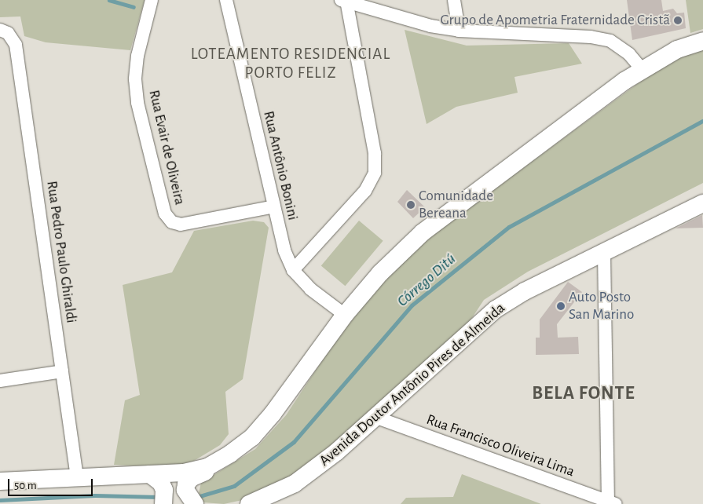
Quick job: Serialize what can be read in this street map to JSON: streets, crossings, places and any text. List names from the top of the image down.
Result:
{
  "streets": {
    "main road": ["Avenida Doutor Antônio Pires de Almeida"],
    "street": [
      "Rua Evair de Oliveira",
      "Rua Antônio Bonini",
      "Rua Pedro Paulo Ghiraldi",
      "Rua Francisco Oliveira Lima"
    ]
  },
  "crossings": [
    ["Rua Evair de Oliveira", "Rua Antônio Bonini"],
    ["Avenida Doutor Antônio Pires de Almeida", "Rua Francisco Oliveira Lima"]
  ],
  "districts": ["LOTEAMENTO RESIDENCIAL PORTO FELIZ", "BELA FONTE"],
  "water": ["Córrego Ditú"],
  "places": ["Grupo de Apometria Fraternidade Cristã", "Comunidade Bereana", "Auto Posto San Marino"],
  "scale_bar": "50 m"
}
